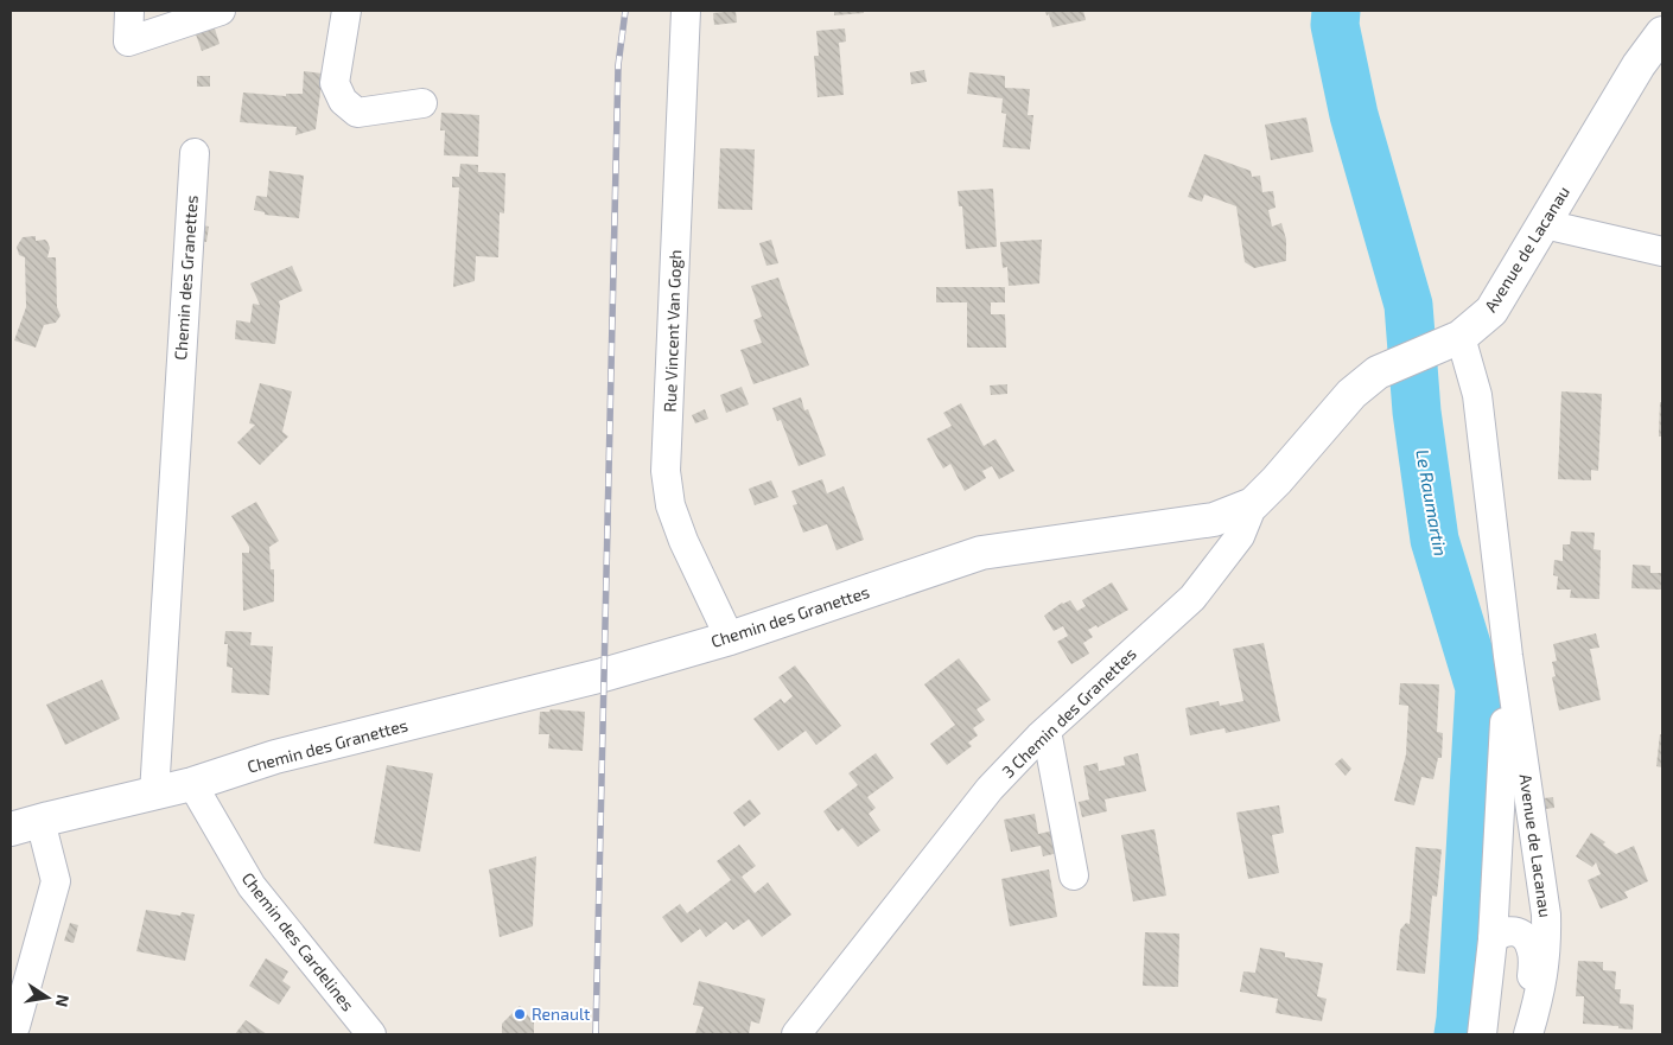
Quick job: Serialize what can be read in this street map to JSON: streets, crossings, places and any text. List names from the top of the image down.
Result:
{
  "streets": {
    "street": [
      "Avenue de Lacanau",
      "Chemin des Granettes",
      "Rue Vincent Van Gogh",
      "3 Chemin des Granettes",
      "Chemin des Cardelines"
    ]
  },
  "crossings": [
    ["Avenue de Lacanau", "Chemin des Granettes"],
    ["Chemin des Granettes", "Rue Vincent Van Gogh"],
    ["Chemin des Granettes", "3 Chemin des Granettes"],
    ["Chemin des Granettes", "Chemin des Cardelines"]
  ],
  "water": ["Le Raumartin"],
  "places": ["Renault"],
  "north": "right"
}
